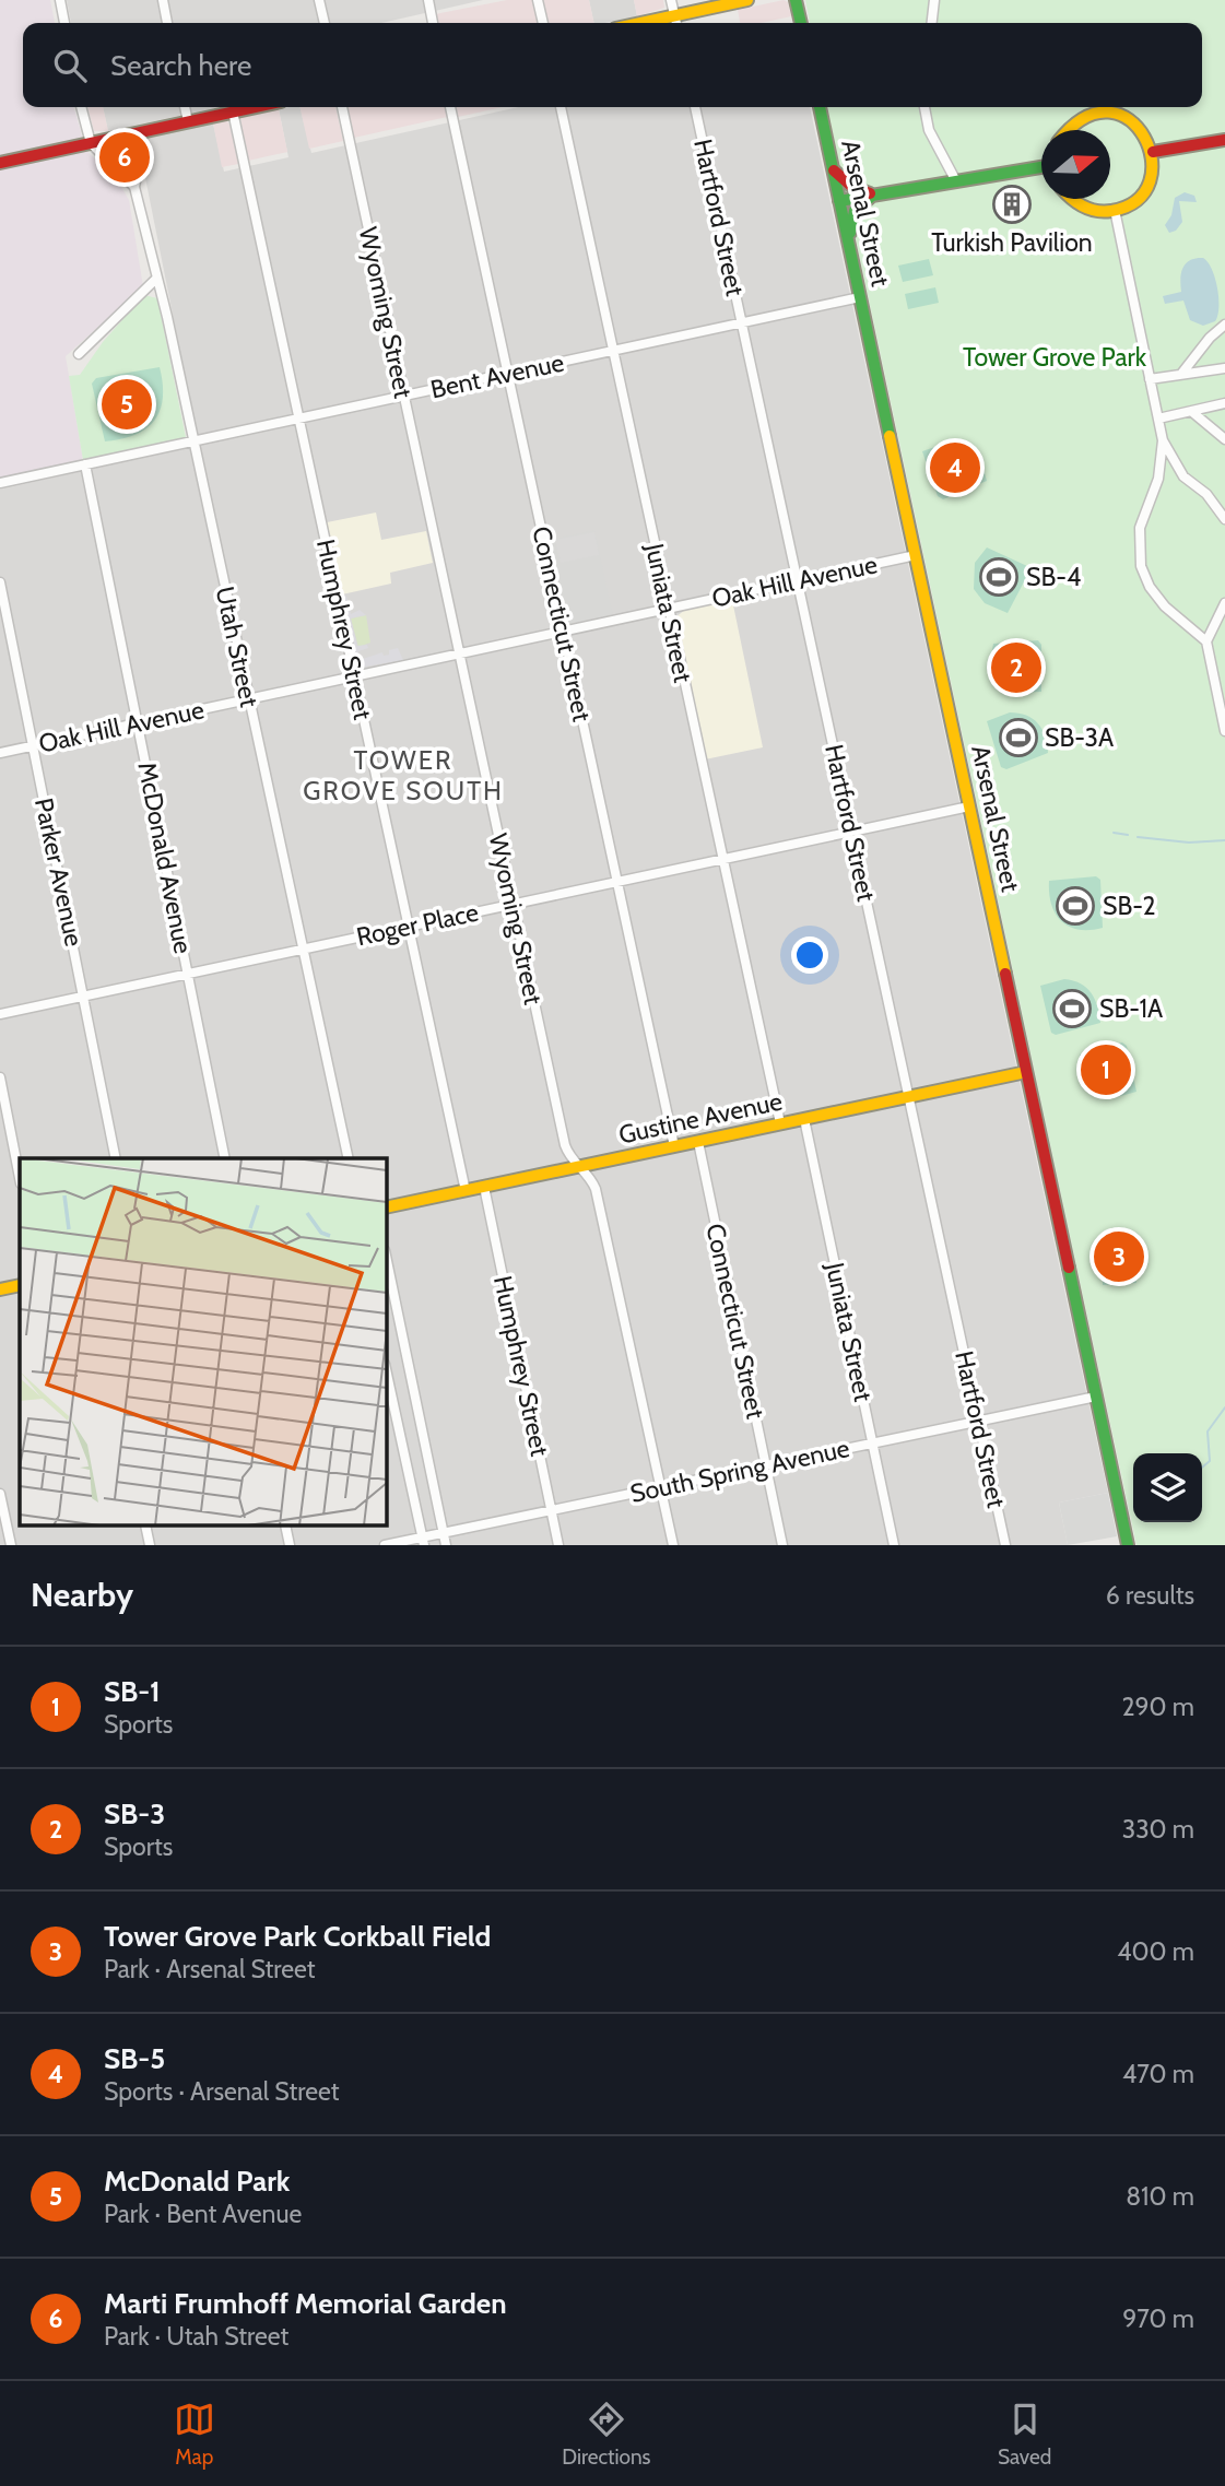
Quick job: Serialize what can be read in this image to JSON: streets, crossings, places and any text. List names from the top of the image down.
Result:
{
  "streets": {
    "street": [
      "Arsenal Street",
      "Hartford Street",
      "Wyoming Street",
      "Bent Avenue",
      "Oak Hill Avenue",
      "Juniata Street",
      "Connecticut Street",
      "Humphrey Street",
      "Utah Street",
      "McDonald Avenue",
      "Parker Avenue",
      "Roger Place",
      "Gustine Avenue",
      "South Spring Avenue"
    ]
  },
  "crossings": [
    ["Arsenal Street", "Bent Avenue"],
    ["Arsenal Street", "Oak Hill Avenue"],
    ["Arsenal Street", "Roger Place"],
    ["Arsenal Street", "Gustine Avenue"],
    ["Arsenal Street", "South Spring Avenue"],
    ["Hartford Street", "Bent Avenue"],
    ["Hartford Street", "Oak Hill Avenue"],
    ["Hartford Street", "Roger Place"],
    ["Hartford Street", "Gustine Avenue"],
    ["Hartford Street", "South Spring Avenue"],
    ["Wyoming Street", "Bent Avenue"],
    ["Wyoming Street", "Oak Hill Avenue"],
    ["Wyoming Street", "Roger Place"],
    ["Wyoming Street", "Gustine Avenue"],
    ["Wyoming Street", "South Spring Avenue"],
    ["Bent Avenue", "Juniata Street"],
    ["Bent Avenue", "Connecticut Street"],
    ["Bent Avenue", "Humphrey Street"],
    ["Bent Avenue", "Utah Street"],
    ["Bent Avenue", "McDonald Avenue"],
    ["Oak Hill Avenue", "Juniata Street"],
    ["Oak Hill Avenue", "Connecticut Street"],
    ["Oak Hill Avenue", "Humphrey Street"],
    ["Oak Hill Avenue", "Utah Street"],
    ["Oak Hill Avenue", "McDonald Avenue"],
    ["Oak Hill Avenue", "Parker Avenue"],
    ["Juniata Street", "Roger Place"],
    ["Juniata Street", "Gustine Avenue"],
    ["Juniata Street", "South Spring Avenue"],
    ["Connecticut Street", "Roger Place"],
    ["Connecticut Street", "Gustine Avenue"],
    ["Connecticut Street", "South Spring Avenue"],
    ["Humphrey Street", "Roger Place"],
    ["Humphrey Street", "Gustine Avenue"],
    ["Humphrey Street", "South Spring Avenue"],
    ["Utah Street", "Roger Place"],
    ["McDonald Avenue", "Roger Place"],
    ["Parker Avenue", "Roger Place"]
  ],
  "districts": ["TOWER GROVE SOUTH"],
  "parks": ["Tower Grove Park"],
  "places": {
    "building": ["Turkish Pavilion"],
    "sports": [
      "SB-4",
      "SB-3A",
      "SB-2",
      "SB-1A"
    ]
  },
  "north": "right",
  "page": {
    "search": "Search here",
    "pins": [
      "6",
      "5",
      "4",
      "2",
      "1",
      "3"
    ],
    "heading": ["Nearby", "6 results"],
    "list": [
      {
        "mark": "1",
        "name": "SB-1",
        "note": "Sports",
        "value": "290 m"
      },
      {
        "mark": "2",
        "name": "SB-3",
        "note": "Sports",
        "value": "330 m"
      },
      {
        "mark": "3",
        "name": "Tower Grove Park Corkball Field",
        "note": "Park · Arsenal Street",
        "value": "400 m"
      },
      {
        "mark": "4",
        "name": "SB-5",
        "note": "Sports · Arsenal Street",
        "value": "470 m"
      },
      {
        "mark": "5",
        "name": "McDonald Park",
        "note": "Park · Bent Avenue",
        "value": "810 m"
      },
      {
        "mark": "6",
        "name": "Marti Frumhoff Memorial Garden",
        "note": "Park · Utah Street",
        "value": "970 m"
      }
    ],
    "nav": ["Map", "Directions", "Saved"]
  }
}
